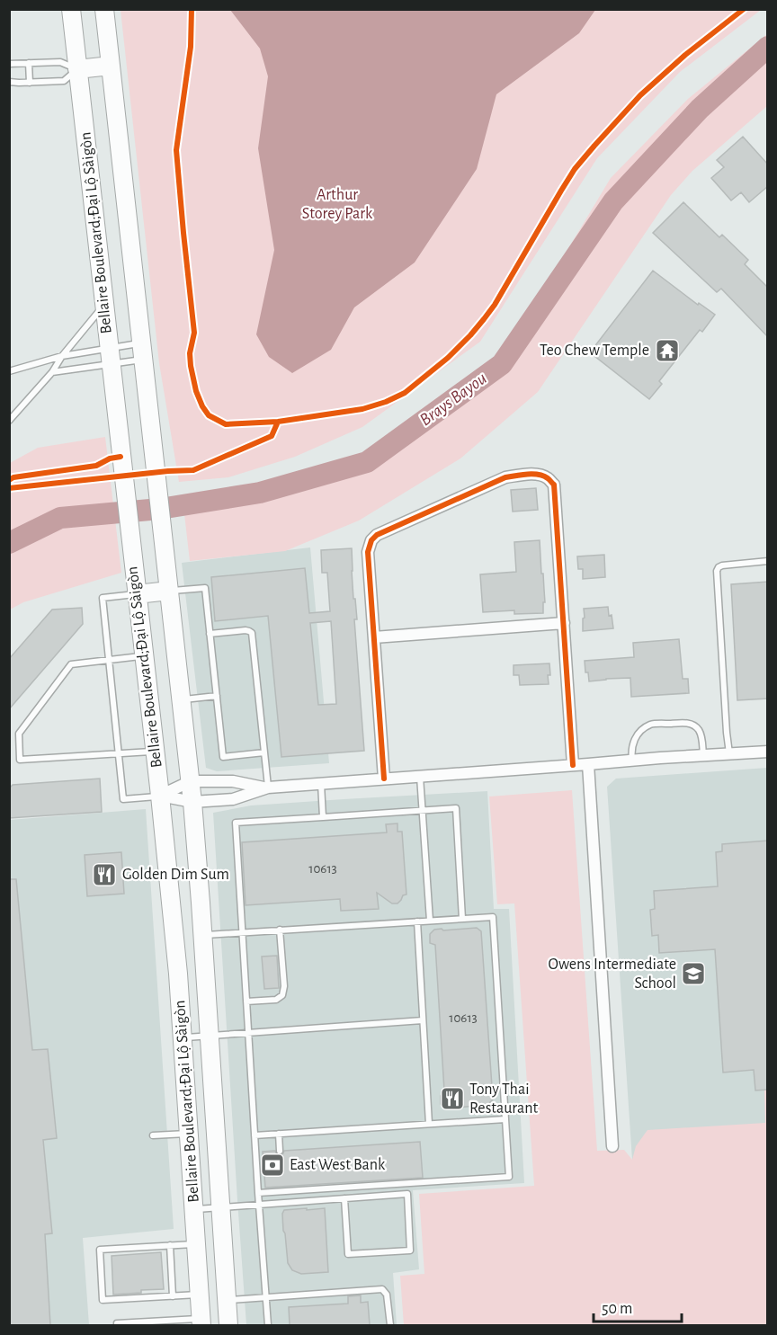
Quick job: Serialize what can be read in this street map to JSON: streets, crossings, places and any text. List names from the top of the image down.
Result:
{
  "streets": {
    "main road": ["Bellaire Boulevard;Đại Lộ Sàigòn"]
  },
  "water": ["Brays Bayou"],
  "parks": ["Arthur Storey Park"],
  "places": {
    "temple": ["Teo Chew Temple"],
    "restaurant": ["Golden Dim Sum", "Tony Thai Restaurant"],
    "school or university": ["Owens Intermediate School"],
    "bank": ["East West Bank"]
  },
  "house_numbers": ["10613", "10613"],
  "scale_bar": "50 m"
}
